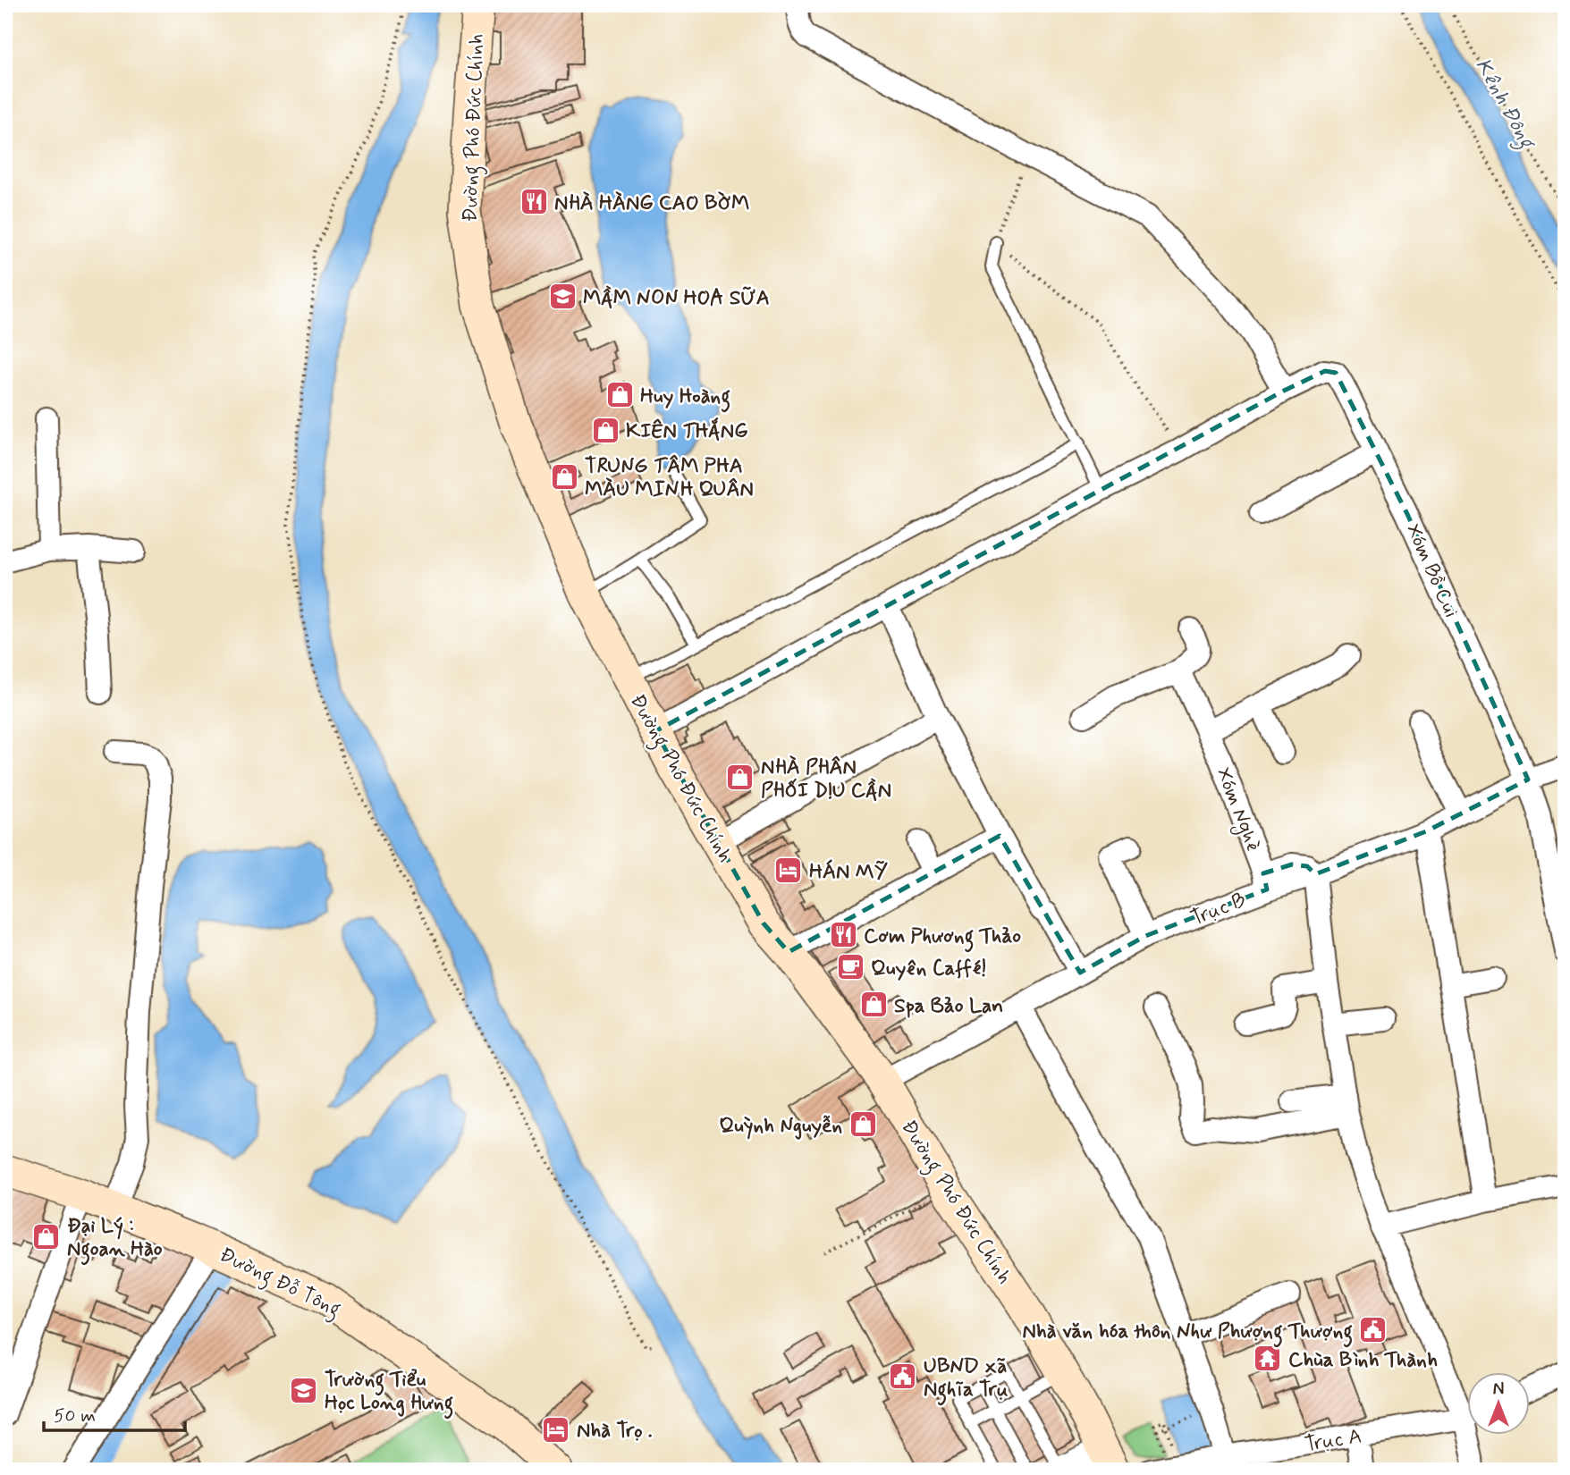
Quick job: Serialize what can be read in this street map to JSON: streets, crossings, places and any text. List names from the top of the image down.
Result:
{
  "streets": {
    "main road": ["Đường Phó Đức Chính", "Đường Đỗ Tông"],
    "street": [
      "Xóm Bồ Cui",
      "Xóm Nghè",
      "Trục B",
      "Trục A"
    ]
  },
  "crossings": [
    ["Đường Phó Đức Chính", "Trục B"],
    ["Xóm Bồ Cui", "Trục B"],
    ["Xóm Nghè", "Trục B"]
  ],
  "water": ["Kênh Đông"],
  "places": {
    "restaurant": ["NHÀ HÀNG CAO BỜM", "Cơm Phương Thảo"],
    "school or university": ["MẦM NON HOA SỮA", "Trường Tiểu Học Long Hưng"],
    "shop": [
      "Huy Hoàng",
      "KIÊN THẮNG",
      "TRUNG TÂM PHA MÀU MINH QUÂN",
      "NHÀ PHÂN PHỐI DỊU CẦN",
      "Spa Bảo Lan",
      "Quỳnh Nguyễn",
      "Đại Lý : Ngoan Hào"
    ],
    "hotel": ["HÁN MỸ", "Nhà Trọ ."],
    "cafe": ["Quyên Caffé!"],
    "public building": ["Nhà văn hóa thôn Như Phượng Thượng", "UBND xã Nghĩa Trụ"],
    "temple": ["Chùa Bình Thành"]
  },
  "scale_bar": "50 m",
  "north": "top"
}
